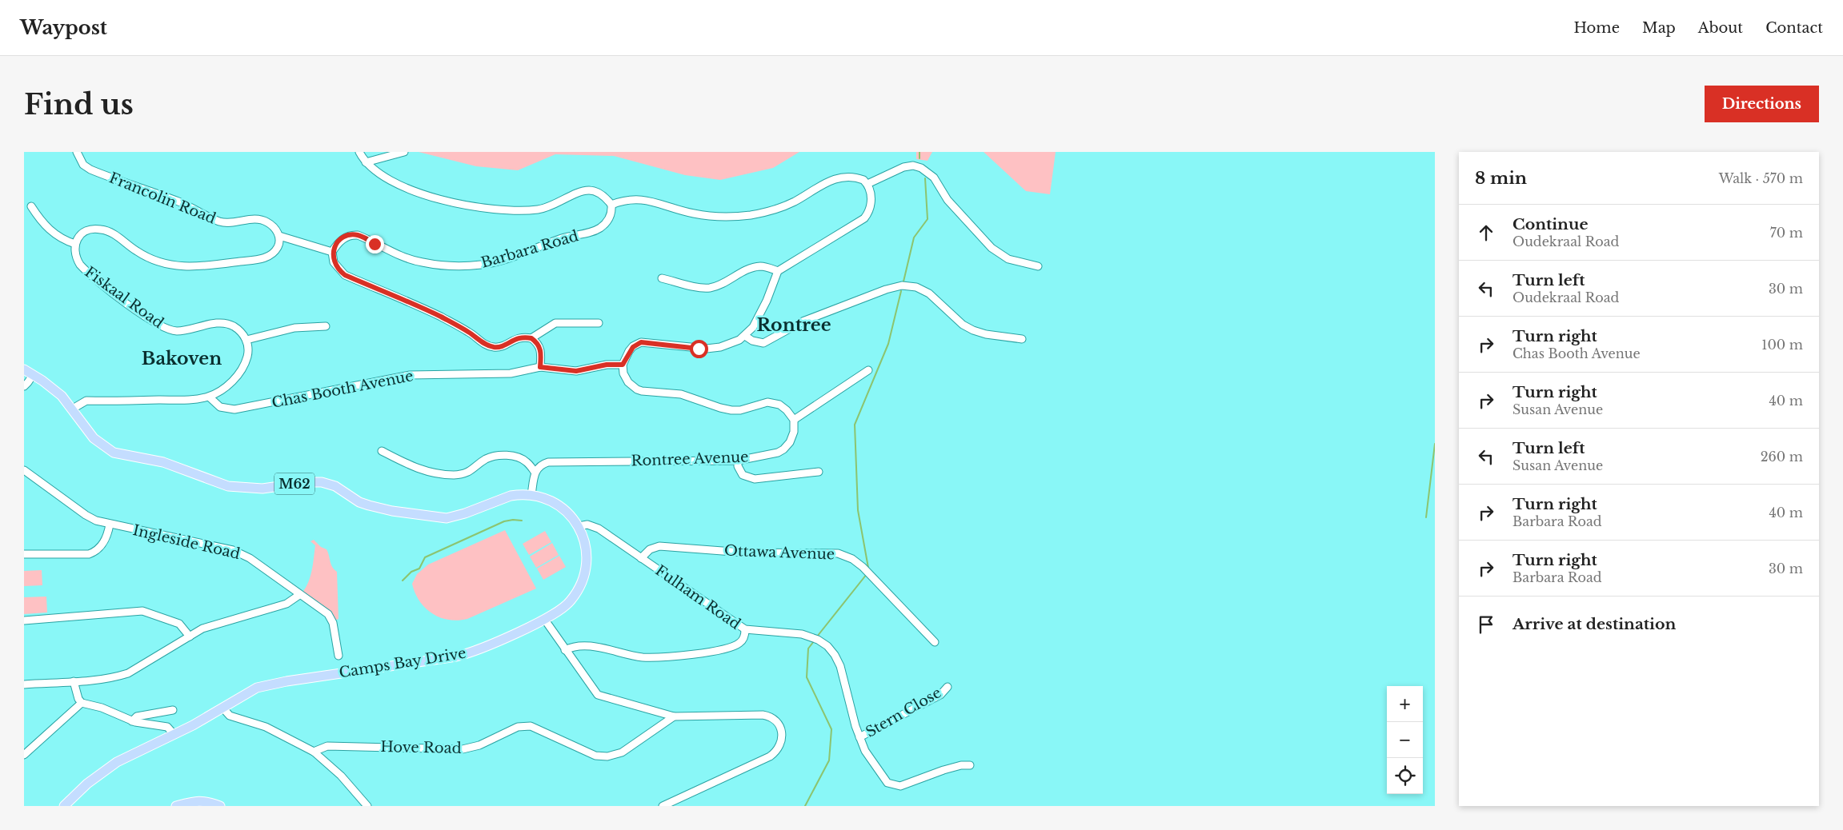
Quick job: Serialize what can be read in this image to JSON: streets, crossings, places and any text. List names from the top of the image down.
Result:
{
  "streets": {
    "main road": ["M62", "Camps Bay Drive"],
    "street": [
      "Francolin Road",
      "Barbara Road",
      "Fiskaal Road",
      "Chas Booth Avenue",
      "Rontree Avenue",
      "Ingleside Road",
      "Ottawa Avenue",
      "Fulham Road",
      "Stern Close",
      "Hove Road"
    ]
  },
  "crossings": [
    ["Ottawa Avenue", "Fulham Road"],
    ["Fulham Road", "Camps Bay Drive"],
    ["Fulham Road", "Stern Close"]
  ],
  "districts": ["Rontree", "Bakoven"],
  "page": {
    "header": "Waypost",
    "nav": [
      "Home",
      "Map",
      "About",
      "Contact"
    ],
    "buttons": "Directions",
    "title": "Find us",
    "heading": ["8 min", "Walk · 570 m"],
    "list": [
      ["Continue", "Oudekraal Road", "70 m"],
      ["Turn left", "Oudekraal Road", "30 m"],
      ["Turn right", "Chas Booth Avenue", "100 m"],
      ["Turn right", "Susan Avenue", "40 m"],
      ["Turn left", "Susan Avenue", "260 m"],
      ["Turn right", "Barbara Road", "40 m"],
      ["Turn right", "Barbara Road", "30 m"],
      "Arrive at destination"
    ],
    "map_buttons": ["+", "−"]
  }
}
